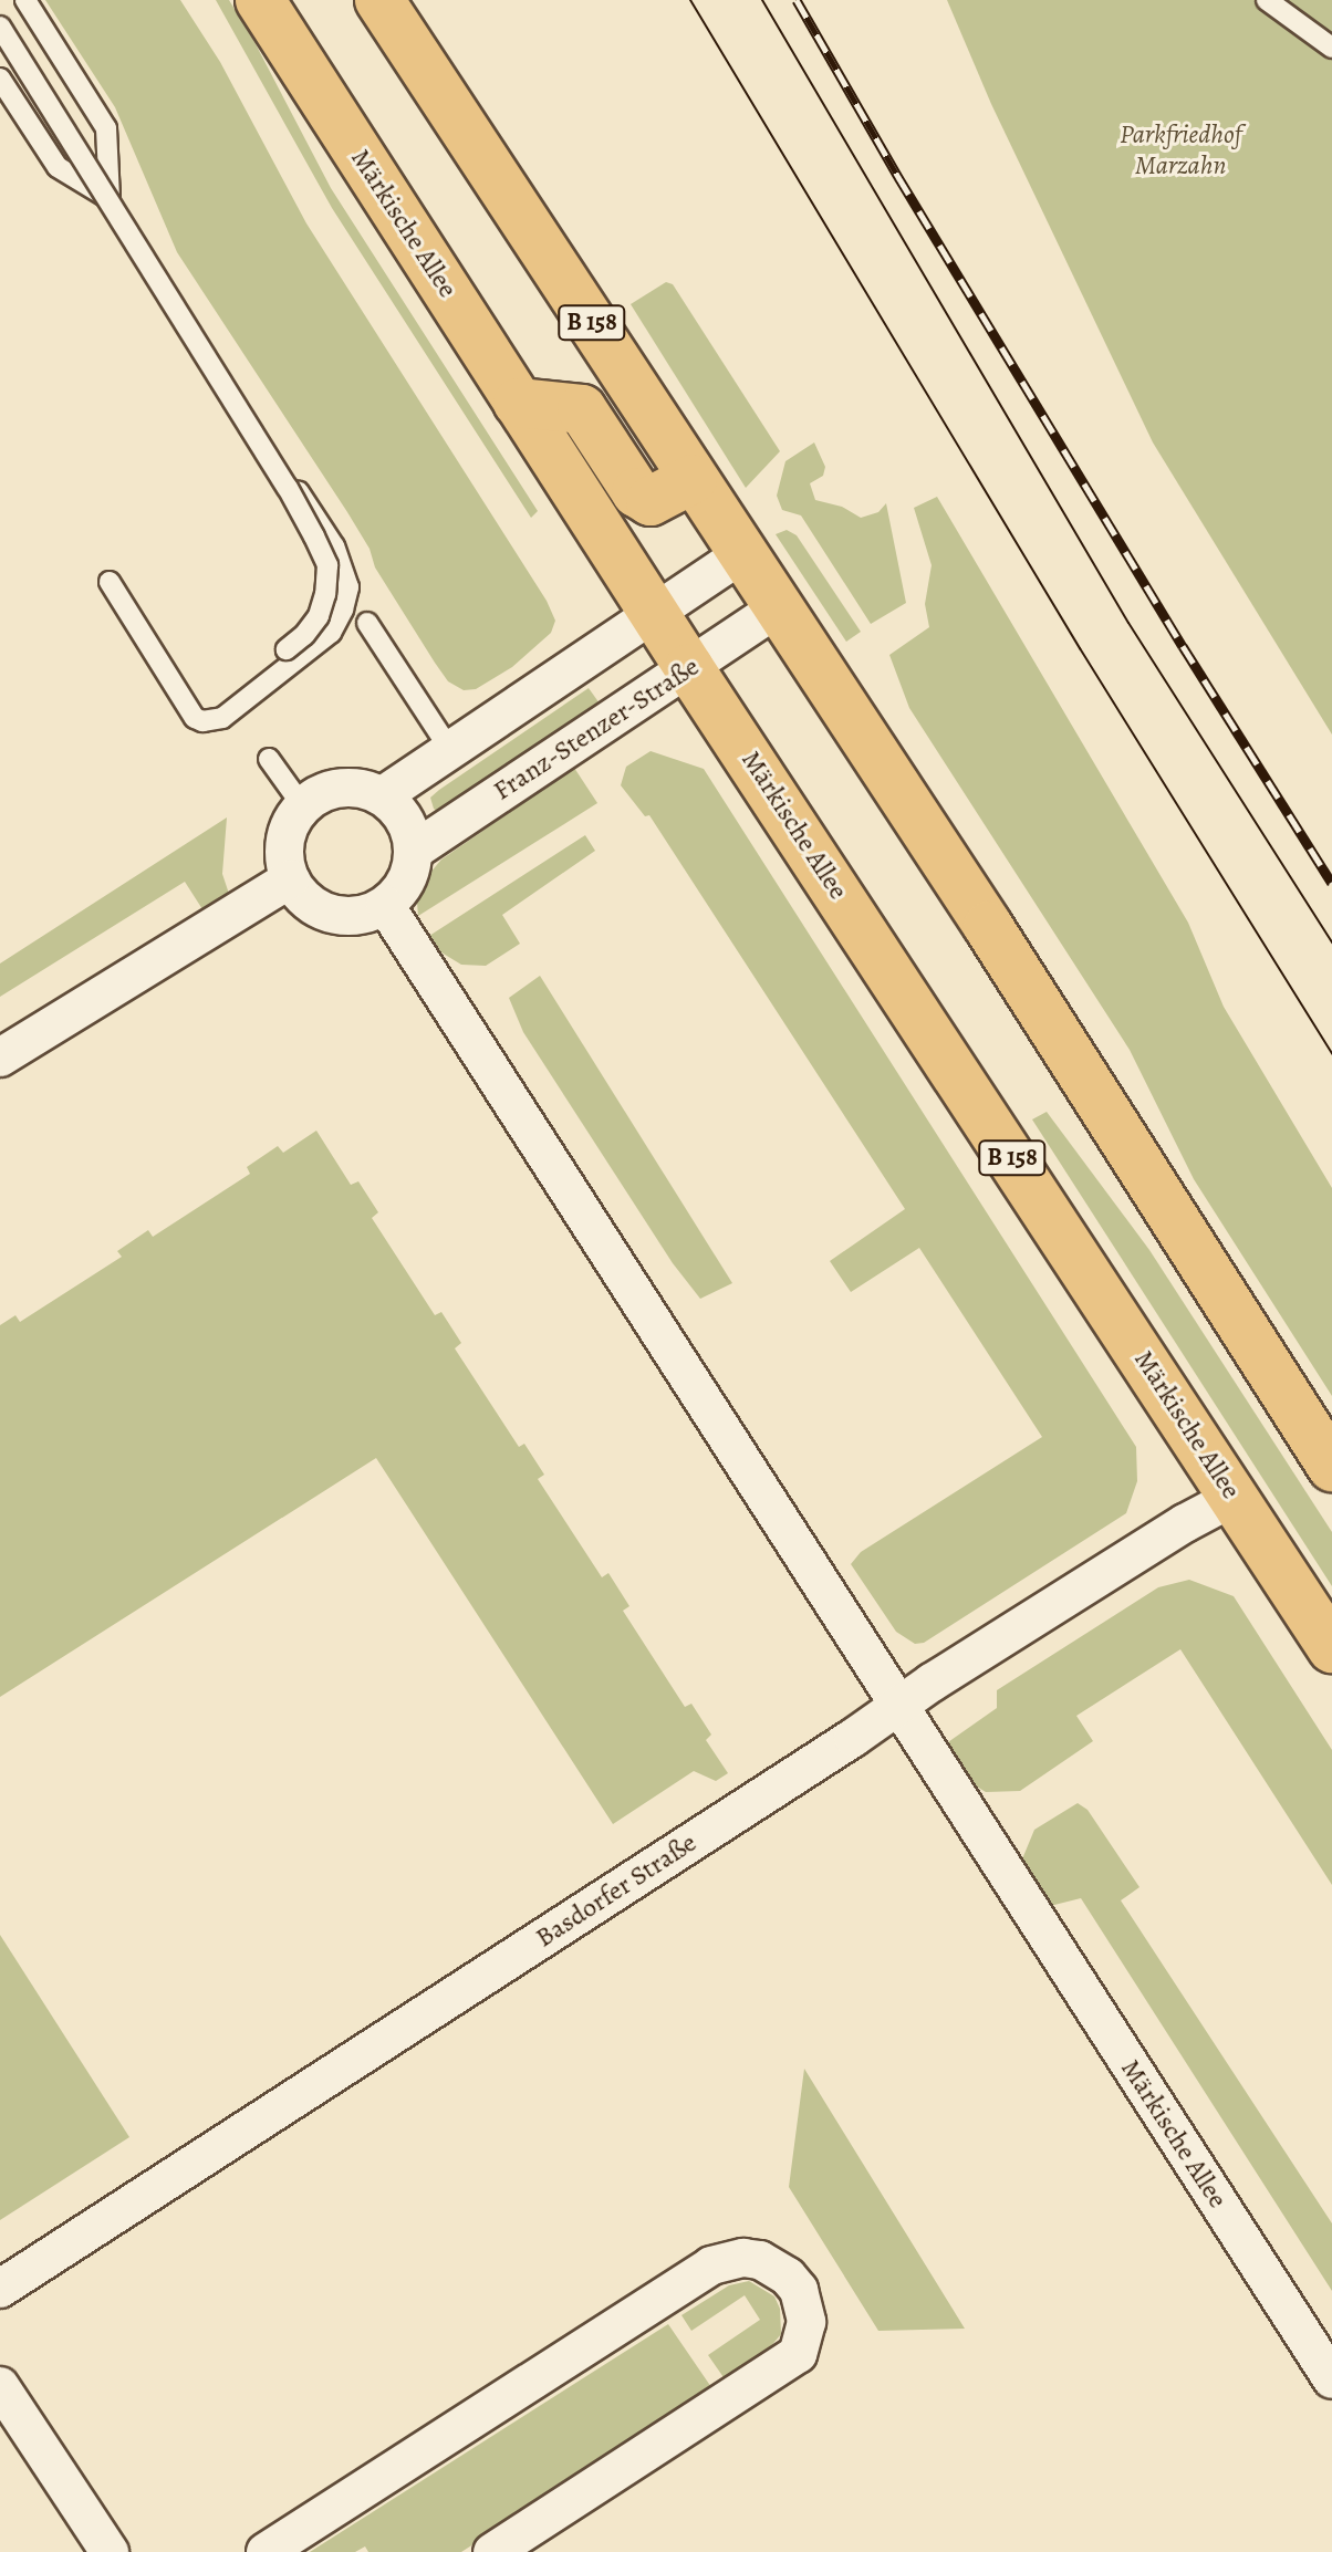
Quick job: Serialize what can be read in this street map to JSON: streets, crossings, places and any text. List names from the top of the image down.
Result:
{
  "streets": {
    "main road": ["Märkische Allee", "B 158"],
    "street": ["Franz-Stenzer-Straße", "Basdorfer Straße"]
  },
  "crossings": [
    ["Märkische Allee", "Franz-Stenzer-Straße"],
    ["Märkische Allee", "Basdorfer Straße"],
    ["B 158", "Franz-Stenzer-Straße"]
  ],
  "parks": ["Parkfriedhof Marzahn"]
}
